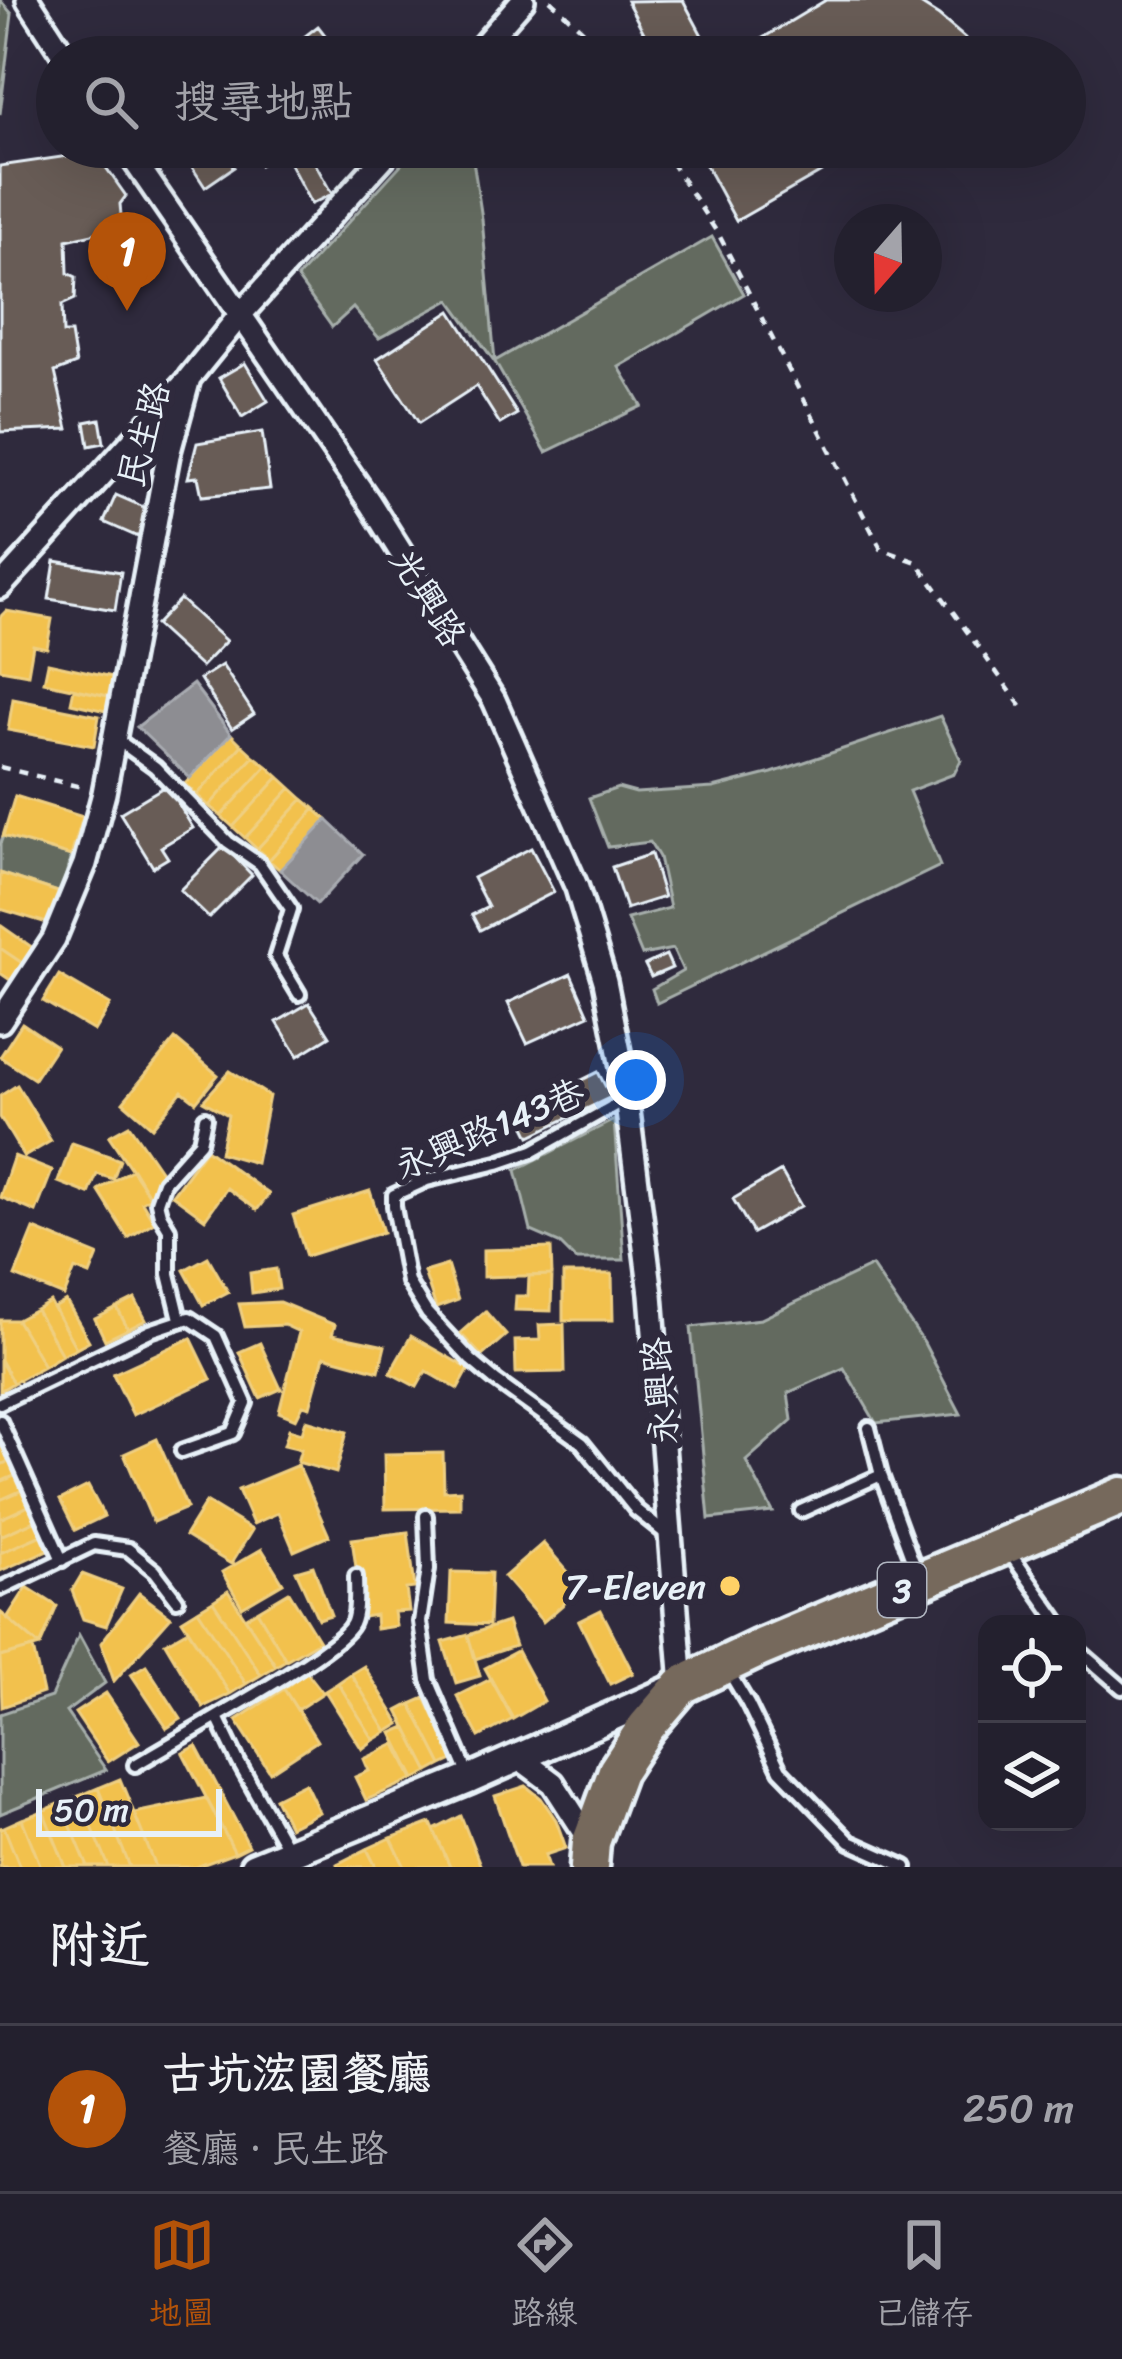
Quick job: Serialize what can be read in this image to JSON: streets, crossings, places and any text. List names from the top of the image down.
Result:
{
  "streets": {
    "main road": ["3"],
    "street": ["民生路", "光興路", "永興路"],
    "lane": ["永興路143巷"]
  },
  "crossings": [
    ["民生路", "光興路"],
    ["光興路", "永興路143巷"],
    ["光興路", "永興路"],
    ["永興路143巷", "永興路"],
    ["永興路", "3"]
  ],
  "places": ["7-Eleven"],
  "scale_bar": "50 m",
  "north": "bottom",
  "page": {
    "search": "搜尋地點",
    "pins": "1",
    "scale": "50 m",
    "heading": "附近",
    "list": [
      {
        "mark": "1",
        "name": "古坑浤園餐廳",
        "note": "餐廳 · 民生路",
        "value": "250 m"
      }
    ],
    "nav": ["地圖", "路線", "已儲存"]
  }
}
